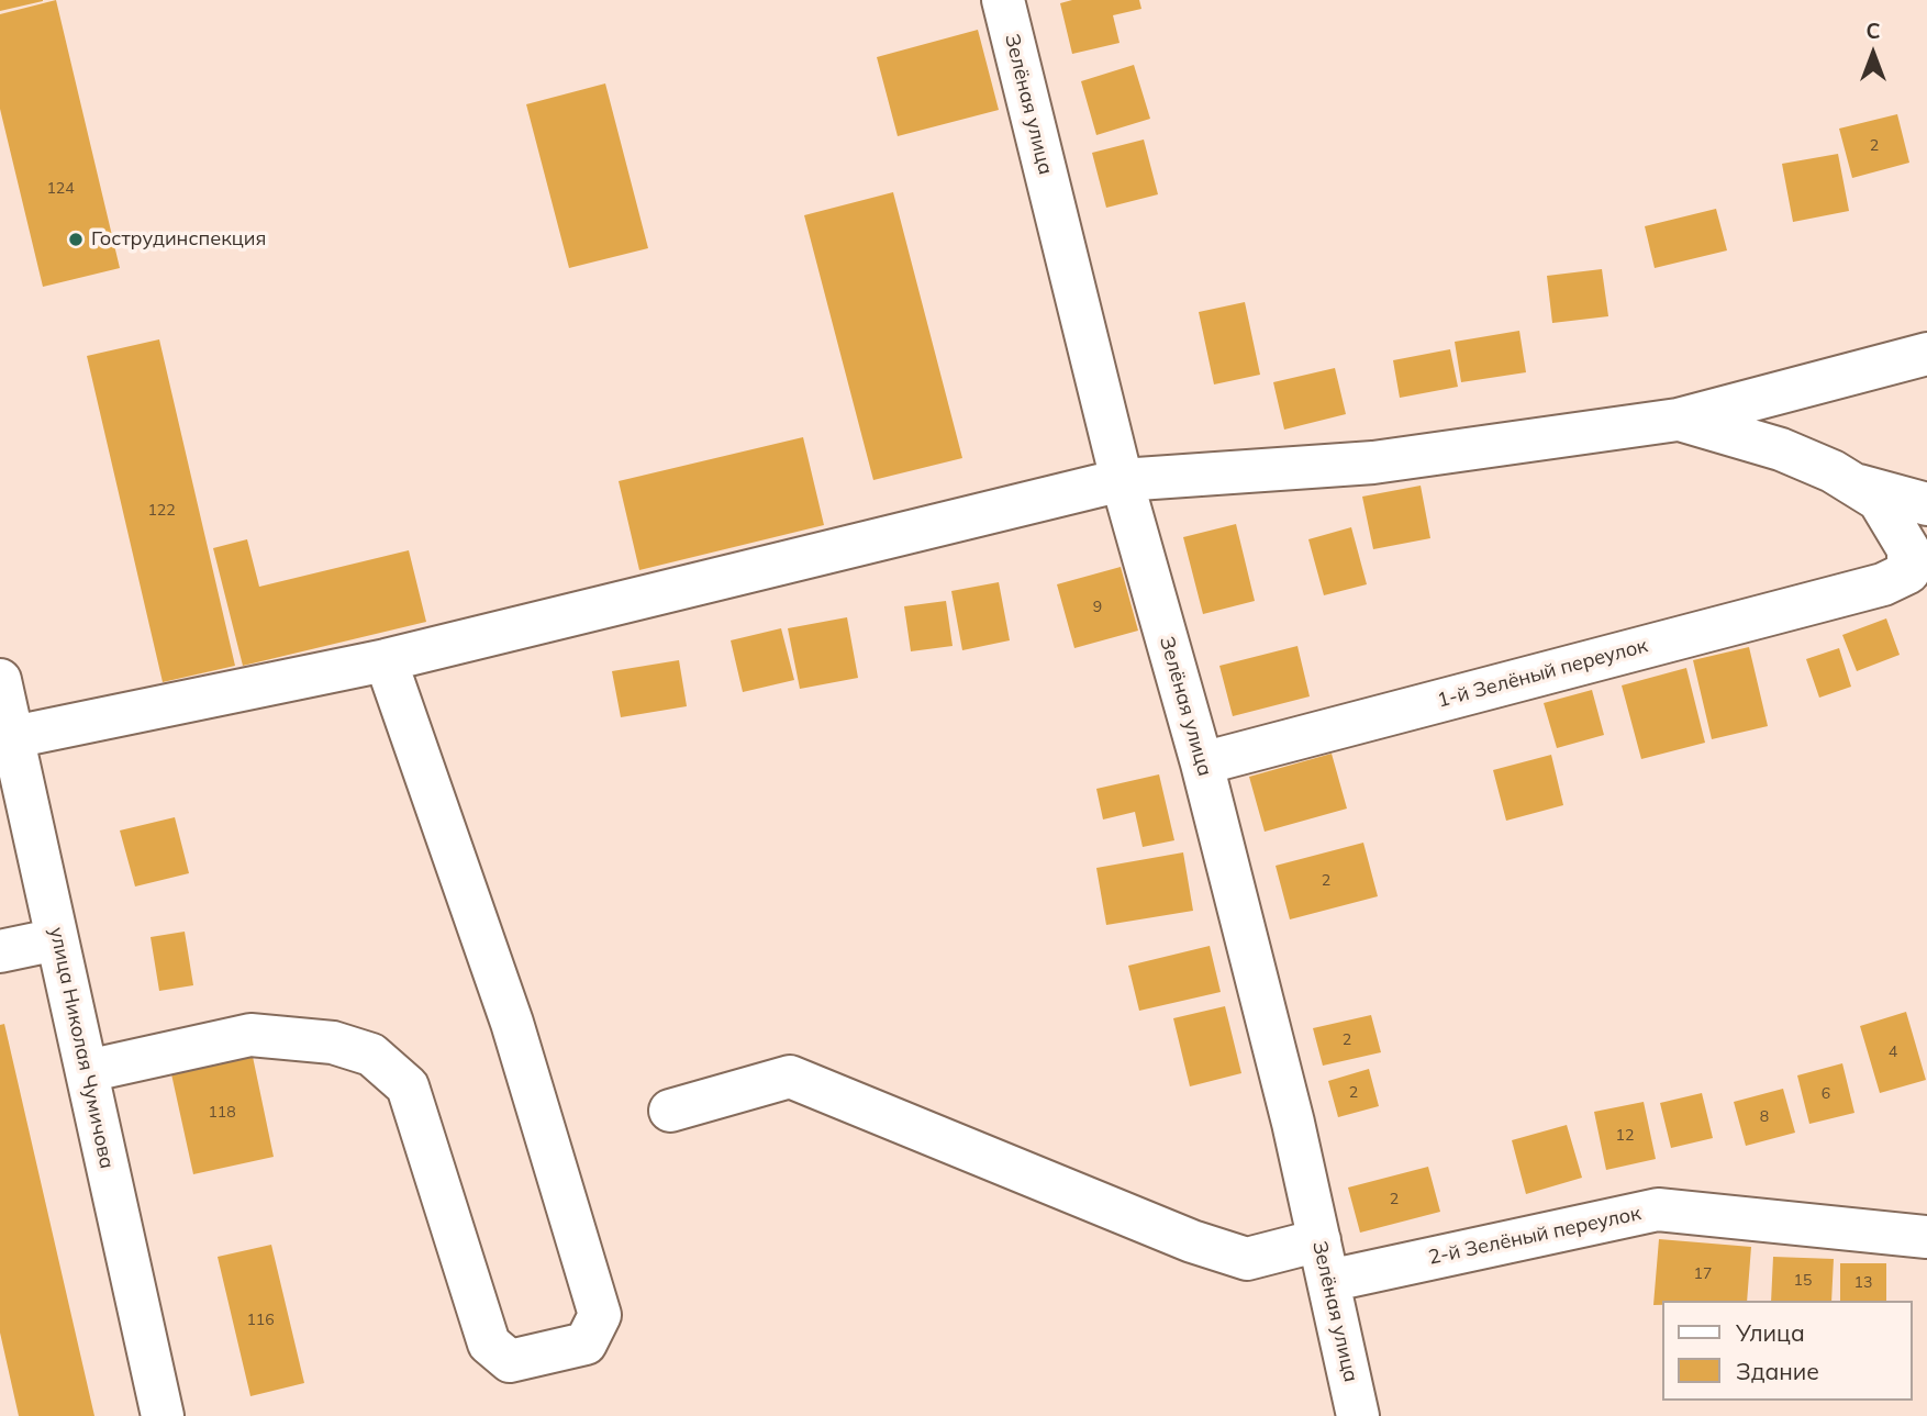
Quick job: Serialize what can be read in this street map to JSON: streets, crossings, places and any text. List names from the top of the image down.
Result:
{
  "streets": {
    "street": [
      "Зелёная улица",
      "1-й Зелёный переулок",
      "улица Николая Чумичова",
      "2-й Зелёный переулок"
    ]
  },
  "crossings": [
    ["Зелёная улица", "1-й Зелёный переулок"],
    ["Зелёная улица", "2-й Зелёный переулок"]
  ],
  "places": ["Гострудинспекция"],
  "house_numbers": [
    "2",
    "124",
    "122",
    "9",
    "2",
    "2",
    "4",
    "2",
    "6",
    "118",
    "8",
    "12",
    "2",
    "17",
    "15",
    "13",
    "116"
  ],
  "legend": ["Улица", "Здание"],
  "north": "top"
}
